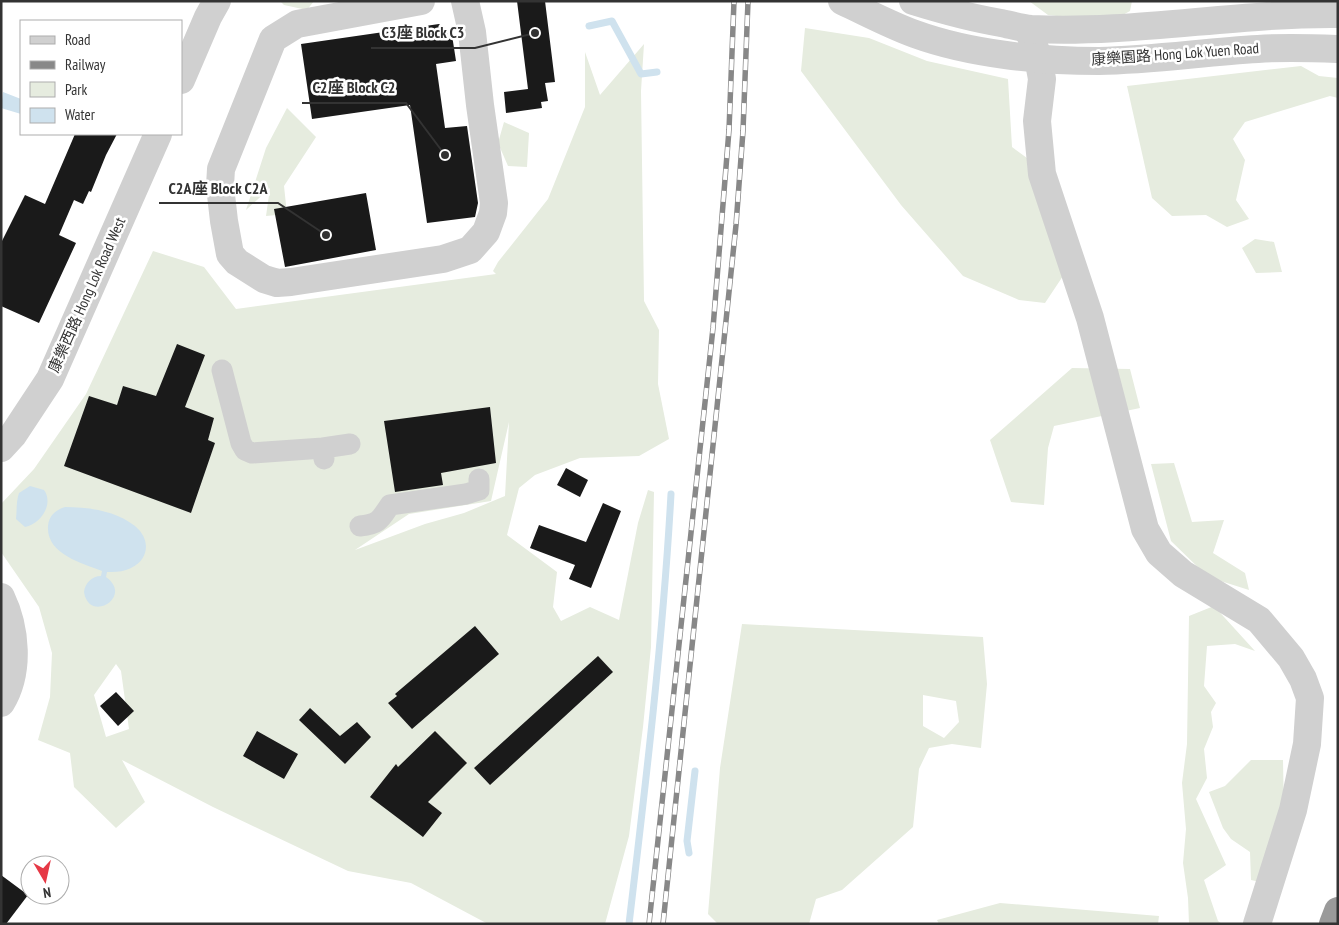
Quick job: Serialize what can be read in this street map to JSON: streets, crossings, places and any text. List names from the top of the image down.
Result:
{
  "streets": {
    "street": ["康樂園路 Hong Lok Yuen Road", "康樂西路 Hong Lok Road West"]
  },
  "places": ["C3座 Block C3", "C2座 Block C2", "C2A座 Block C2A"],
  "legend": [
    "Road",
    "Railway",
    "Park",
    "Water"
  ],
  "north": "bottom"
}
